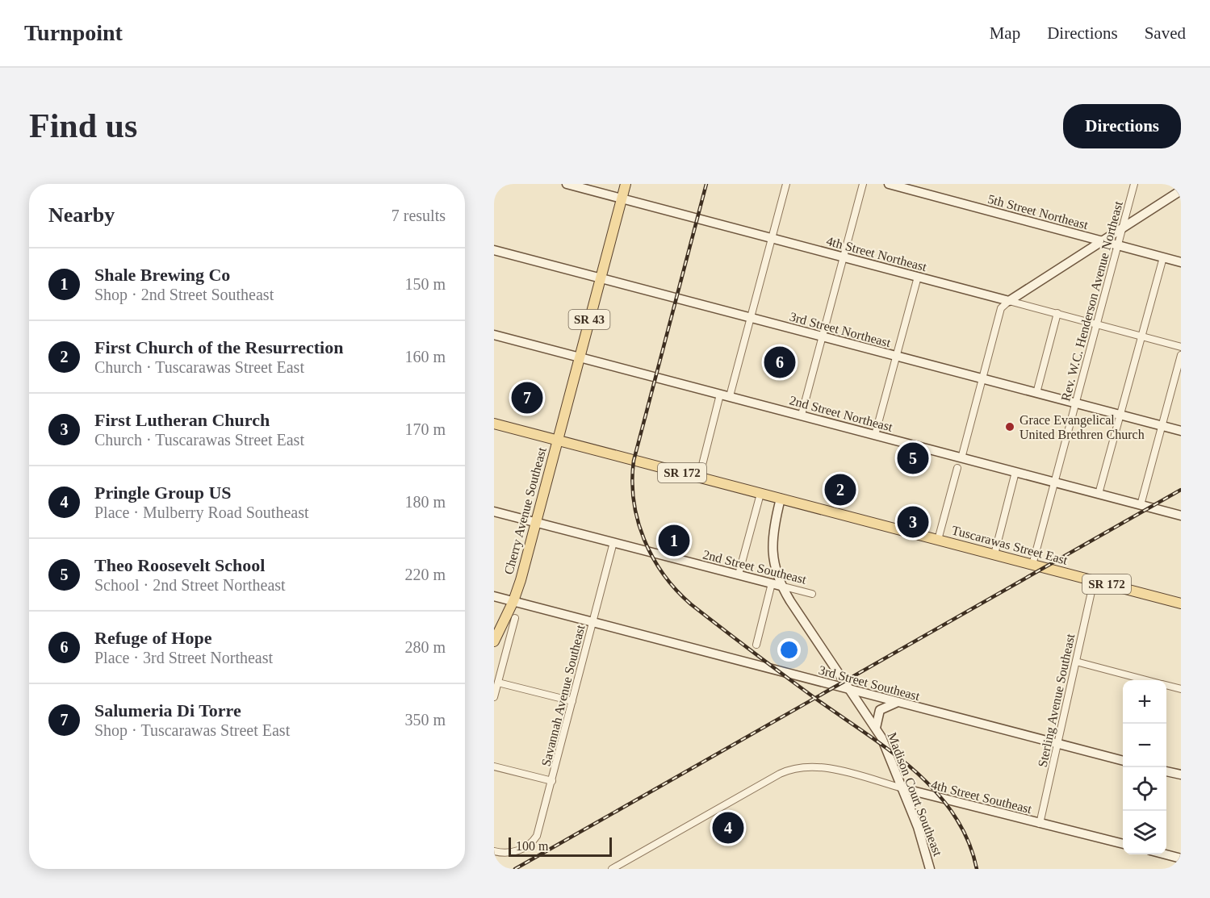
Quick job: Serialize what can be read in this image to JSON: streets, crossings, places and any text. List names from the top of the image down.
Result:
{
  "streets": {
    "main road": [
      "SR 43",
      "SR 172",
      "Cherry Avenue Southeast",
      "Tuscarawas Street East"
    ],
    "street": [
      "5th Street Northeast",
      "4th Street Northeast",
      "Rev. W.C. Henderson Avenue Northeast",
      "3rd Street Northeast",
      "2nd Street Northeast",
      "2nd Street Southeast",
      "3rd Street Southeast",
      "Savannah Avenue Southeast",
      "Sterling Avenue Southeast",
      "Madison Court Southeast",
      "4th Street Southeast"
    ]
  },
  "crossings": [
    ["5th Street Northeast", "Rev. W.C. Henderson Avenue Northeast"],
    ["4th Street Northeast", "Rev. W.C. Henderson Avenue Northeast"],
    ["4th Street Northeast", "SR 43"],
    ["Rev. W.C. Henderson Avenue Northeast", "3rd Street Northeast"],
    ["Rev. W.C. Henderson Avenue Northeast", "2nd Street Northeast"],
    ["Rev. W.C. Henderson Avenue Northeast", "Tuscarawas Street East"],
    ["SR 43", "3rd Street Northeast"],
    ["SR 43", "2nd Street Northeast"],
    ["SR 43", "Cherry Avenue Southeast"],
    ["SR 43", "Tuscarawas Street East"],
    ["Cherry Avenue Southeast", "Tuscarawas Street East"],
    ["Cherry Avenue Southeast", "2nd Street Southeast"],
    ["Cherry Avenue Southeast", "3rd Street Southeast"],
    ["Tuscarawas Street East", "Sterling Avenue Southeast"],
    ["Tuscarawas Street East", "Madison Court Southeast"],
    ["2nd Street Southeast", "Savannah Avenue Southeast"],
    ["2nd Street Southeast", "Madison Court Southeast"],
    ["3rd Street Southeast", "Savannah Avenue Southeast"],
    ["3rd Street Southeast", "Sterling Avenue Southeast"],
    ["3rd Street Southeast", "Madison Court Southeast"],
    ["Sterling Avenue Southeast", "4th Street Southeast"],
    ["Madison Court Southeast", "4th Street Southeast"]
  ],
  "places": ["Grace Evangelical United Brethren Church"],
  "scale_bar": "100 m",
  "page": {
    "header": "Turnpoint",
    "nav": ["Map", "Directions", "Saved"],
    "buttons": "Directions",
    "title": "Find us",
    "heading": ["Nearby", "7 results"],
    "list": [
      {
        "mark": "1",
        "name": "Shale Brewing Co",
        "note": "Shop · 2nd Street Southeast",
        "value": "150 m"
      },
      {
        "mark": "2",
        "name": "First Church of the Resurrection",
        "note": "Church · Tuscarawas Street East",
        "value": "160 m"
      },
      {
        "mark": "3",
        "name": "First Lutheran Church",
        "note": "Church · Tuscarawas Street East",
        "value": "170 m"
      },
      {
        "mark": "4",
        "name": "Pringle Group US",
        "note": "Place · Mulberry Road Southeast",
        "value": "180 m"
      },
      {
        "mark": "5",
        "name": "Theo Roosevelt School",
        "note": "School · 2nd Street Northeast",
        "value": "220 m"
      },
      {
        "mark": "6",
        "name": "Refuge of Hope",
        "note": "Place · 3rd Street Northeast",
        "value": "280 m"
      },
      {
        "mark": "7",
        "name": "Salumeria Di Torre",
        "note": "Shop · Tuscarawas Street East",
        "value": "350 m"
      }
    ],
    "pins": [
      "6",
      "7",
      "5",
      "2",
      "3",
      "1",
      "4"
    ],
    "map_buttons": ["+", "−"],
    "scale": "100 m"
  }
}
